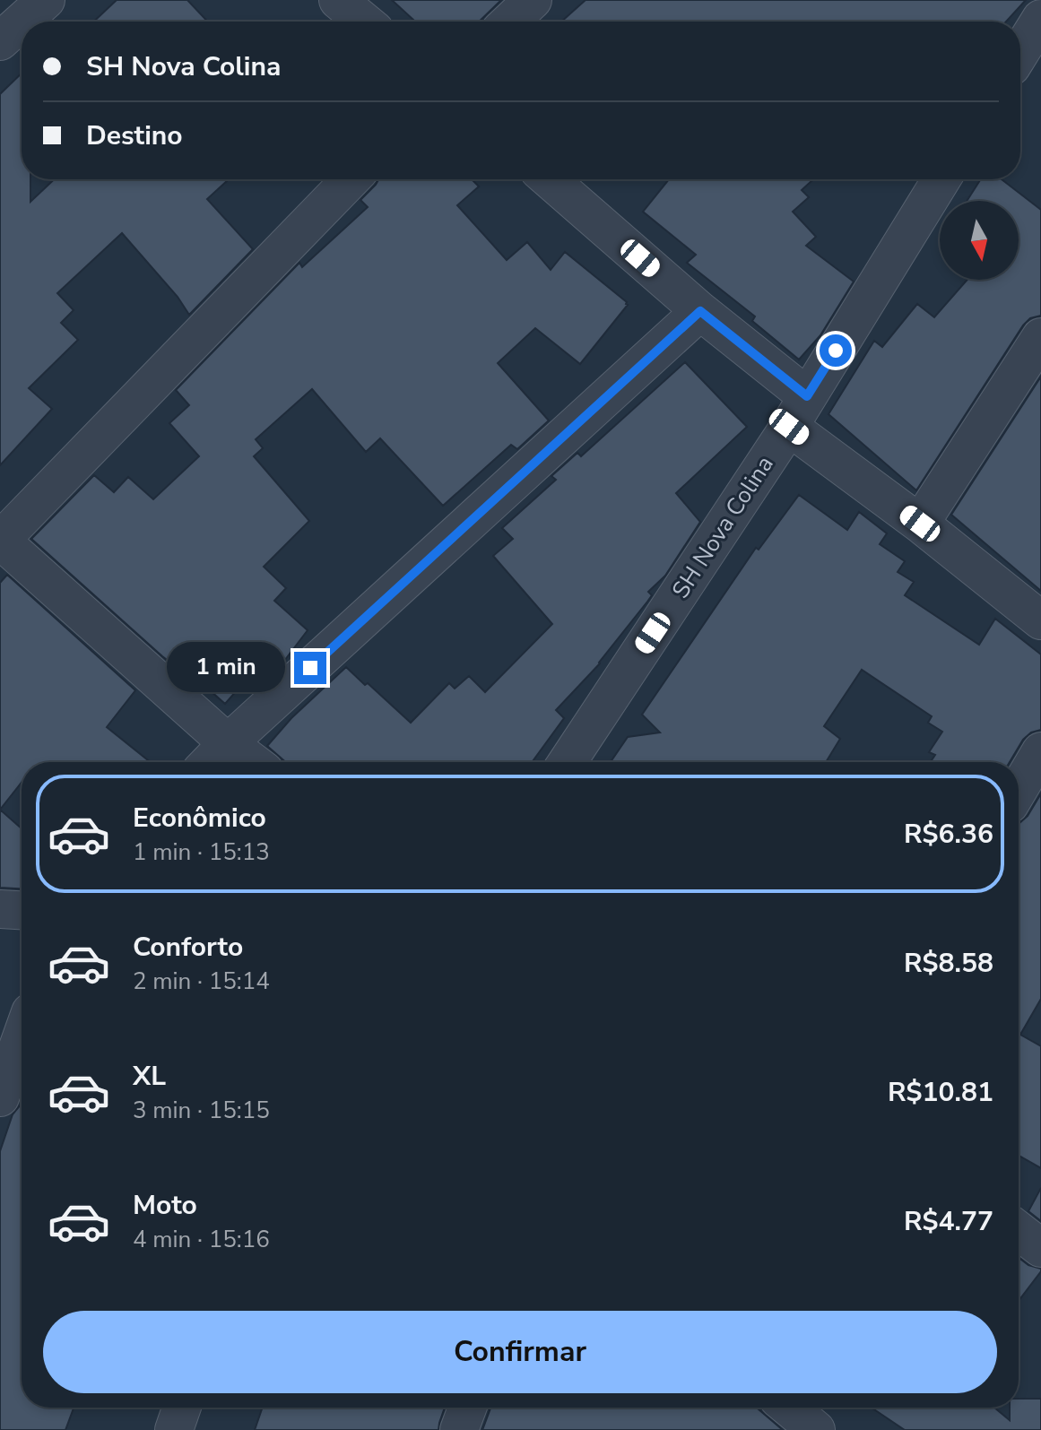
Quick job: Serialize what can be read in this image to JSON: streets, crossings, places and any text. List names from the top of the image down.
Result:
{
  "streets": {
    "street": ["SH Nova Colina"]
  },
  "north": "bottom",
  "page": {
    "banner": ["SH Nova Colina", "Destino"],
    "bubble": "1 min",
    "list": [
      {
        "name": "Econômico",
        "note": "1 min · 15:13",
        "value": "R$6.36"
      },
      {
        "name": "Conforto",
        "note": "2 min · 15:14",
        "value": "R$8.58"
      },
      {
        "name": "XL",
        "note": "3 min · 15:15",
        "value": "R$10.81"
      },
      {
        "name": "Moto",
        "note": "4 min · 15:16",
        "value": "R$4.77"
      }
    ],
    "buttons": "Confirmar"
  }
}
